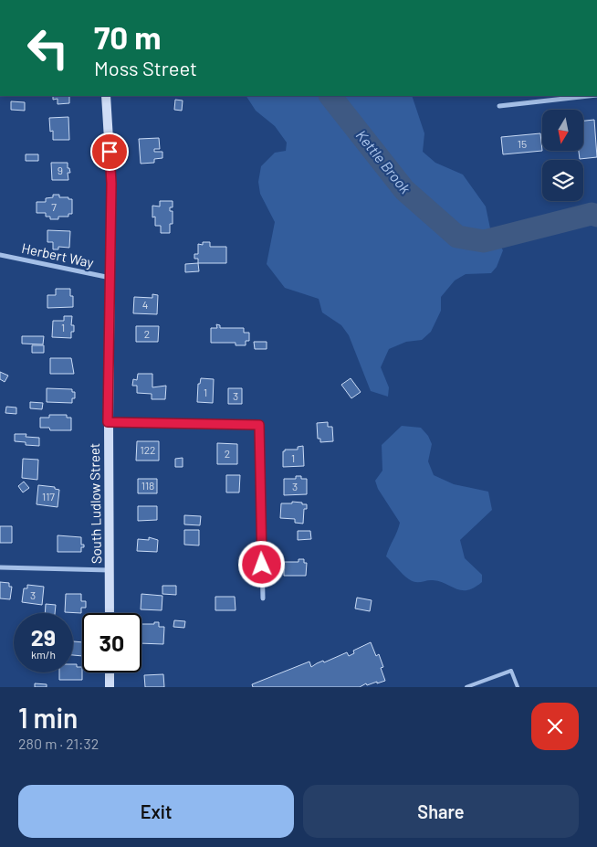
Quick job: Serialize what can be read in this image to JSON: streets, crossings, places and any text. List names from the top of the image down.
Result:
{
  "streets": {
    "main road": ["South Ludlow Street"],
    "street": ["Herbert Way"]
  },
  "crossings": [
    ["Herbert Way", "South Ludlow Street"]
  ],
  "water": ["Kettle Brook"],
  "house_numbers": [
    "15",
    "9",
    "7",
    "4",
    "1",
    "2",
    "1",
    "3",
    "122",
    "2",
    "1",
    "118",
    "3",
    "117",
    "3"
  ],
  "north": "bottom",
  "page": {
    "turn": ["70 m", "Moss Street"],
    "speed": "29 km/h",
    "limit": "30",
    "heading": ["1 min", "280 m · 21:32"],
    "buttons": ["Exit", "Share"]
  }
}
